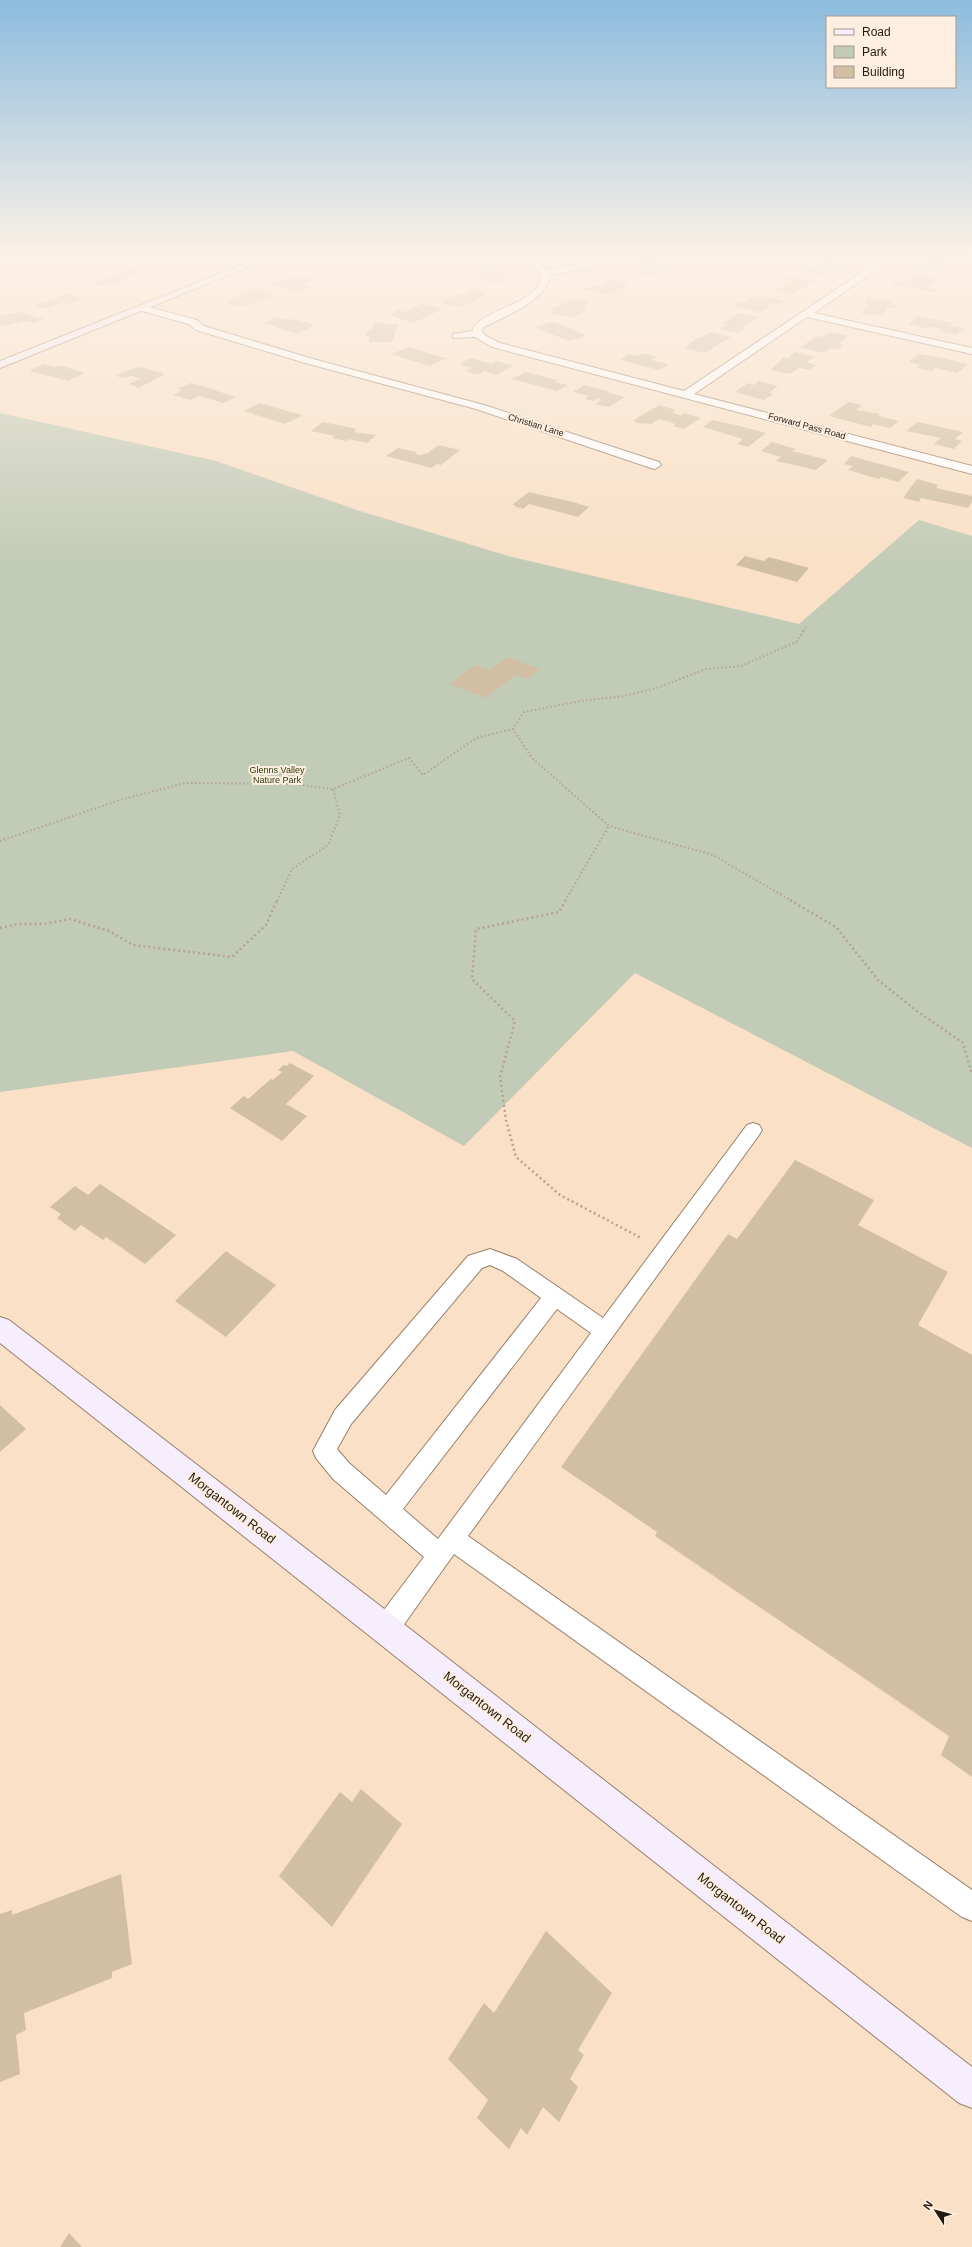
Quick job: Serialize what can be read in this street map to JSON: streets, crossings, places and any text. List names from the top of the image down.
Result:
{
  "streets": {
    "main road": ["Morgantown Road"],
    "street": ["Christian Lane", "Forward Pass Road"]
  },
  "parks": ["Glenns Valley Nature Park"],
  "legend": ["Road", "Park", "Building"],
  "north": "top left"
}
